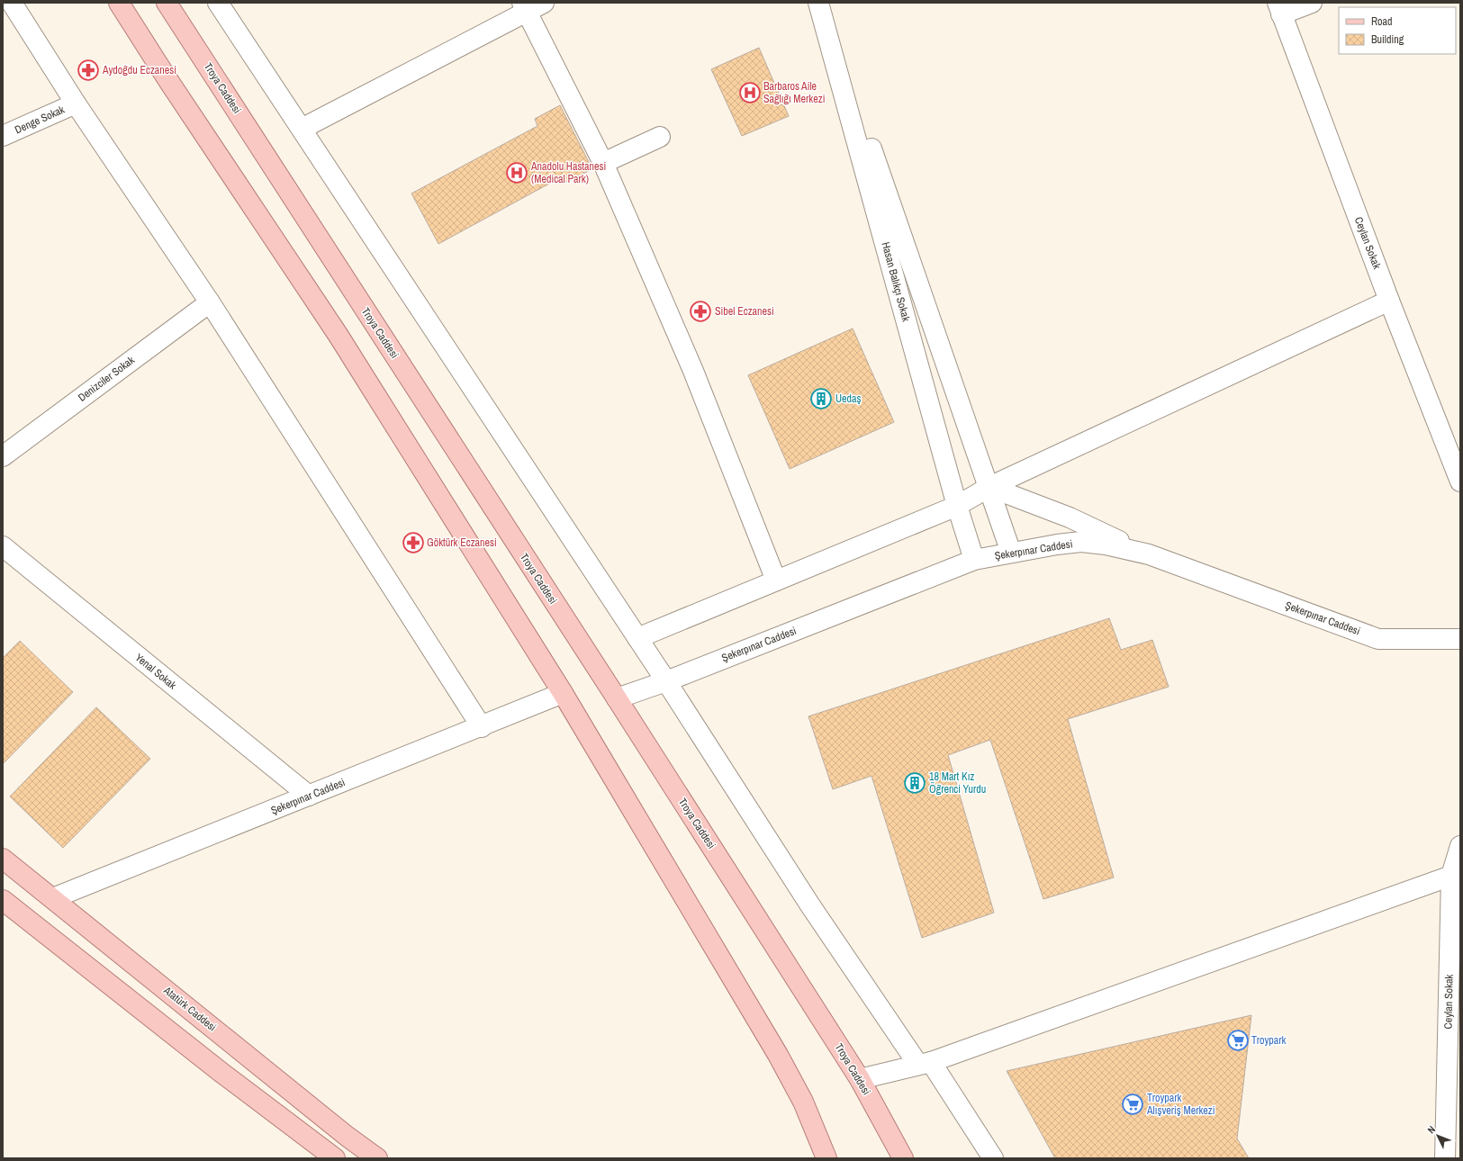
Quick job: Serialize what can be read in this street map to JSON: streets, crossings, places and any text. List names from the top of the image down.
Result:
{
  "streets": {
    "main road": ["Troya Caddesi", "Atatürk Caddesi"],
    "street": [
      "Denge Sokak",
      "Ceylan Sokak",
      "Hasan Balıkçı Sokak",
      "Denizciler Sokak",
      "Şekerpınar Caddesi",
      "Yenal Sokak"
    ]
  },
  "crossings": [
    ["Troya Caddesi", "Şekerpınar Caddesi"],
    ["Hasan Balıkçı Sokak", "Şekerpınar Caddesi"],
    ["Şekerpınar Caddesi", "Yenal Sokak"],
    ["Şekerpınar Caddesi", "Atatürk Caddesi"]
  ],
  "places": {
    "pharmacy": ["Aydoğdu Eczanesi", "Sibel Eczanesi", "Göktürk Eczanesi"],
    "hospital": ["Barbaros Aile Sağlığı Merkezi", "Anadolu Hastanesi (Medical Park)"],
    "building": ["Uedaş", "18 Mart Kız Öğrenci Yurdu"],
    "supermarket": ["Troypark", "Troypark Alışveriş Merkezi"]
  },
  "legend": ["Road", "Building"],
  "north": "top left"
}
